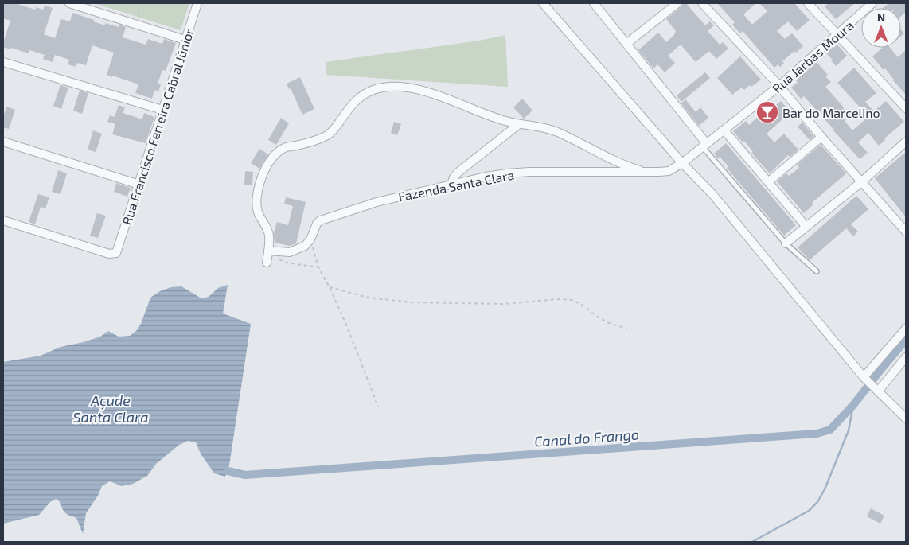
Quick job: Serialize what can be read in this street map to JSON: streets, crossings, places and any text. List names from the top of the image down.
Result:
{
  "streets": {
    "street": ["Rua Jarbas Moura", "Rua Francisco Ferreira Cabral Júnior", "Fazenda Santa Clara"]
  },
  "crossings": [
    ["Rua Jarbas Moura", "Fazenda Santa Clara"]
  ],
  "water": ["Açude Santa Clara", "Canal do Frango"],
  "places": {
    "bar": ["Bar do Marcelino"]
  },
  "north": "top"
}
